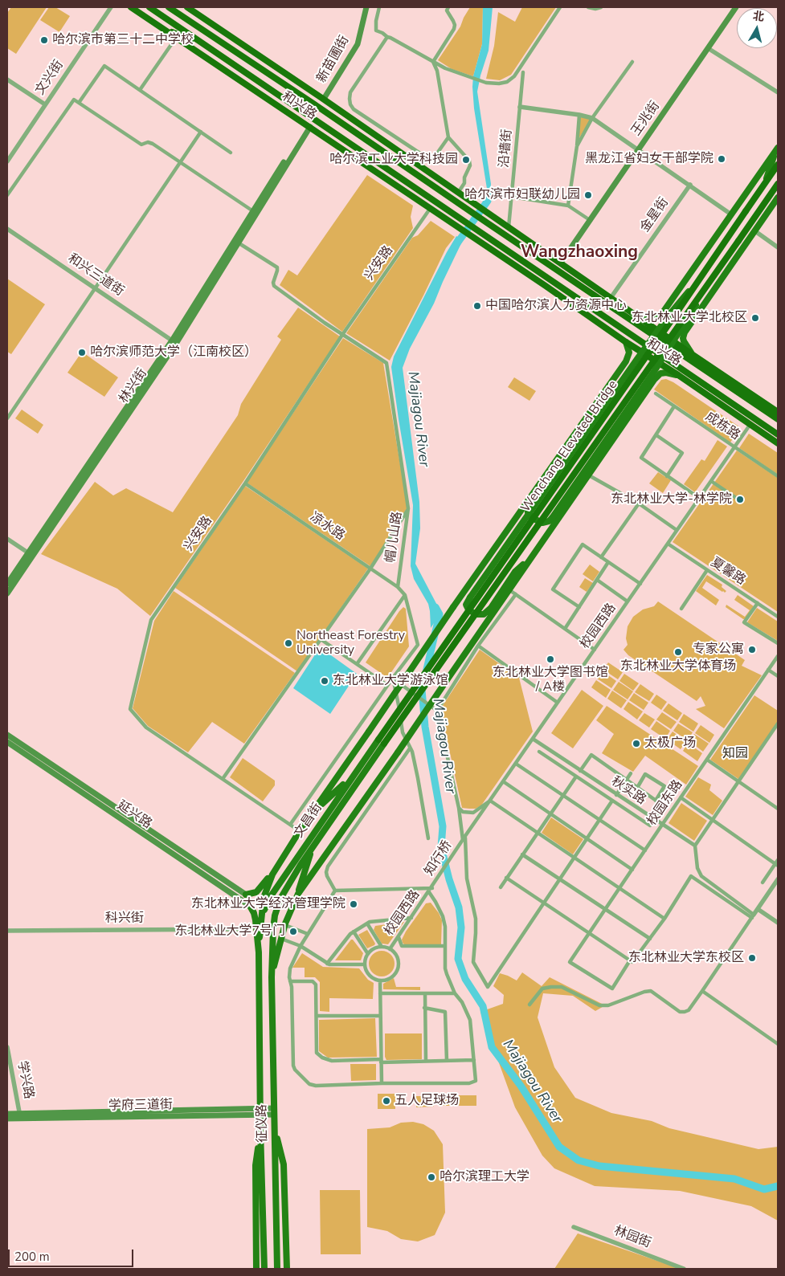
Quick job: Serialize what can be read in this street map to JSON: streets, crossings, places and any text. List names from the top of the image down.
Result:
{
  "streets": {
    "highway": ["和兴路", "Wenchang Elevated Bridge"],
    "main road": [
      "新苗圃街",
      "王兆街",
      "林兴街",
      "延兴路",
      "文昌街",
      "学府三道街",
      "征仪路"
    ],
    "street": [
      "文兴街",
      "沿墙街",
      "金星街",
      "兴安路",
      "和兴三道街",
      "成栋路",
      "凉水路",
      "帽儿山路",
      "夏馨路",
      "校园西路",
      "秋实路",
      "校园东路",
      "知行桥",
      "科兴街",
      "学兴路",
      "林园街"
    ]
  },
  "crossings": [
    ["新苗圃街", "和兴路"],
    ["和兴路", "王兆街"],
    ["和兴路", "沿墙街"],
    ["和兴路", "金星街"],
    ["和兴路", "兴安路"],
    ["和兴路", "林兴街"],
    ["和兴路", "校园西路"],
    ["兴安路", "凉水路"],
    ["兴安路", "帽儿山路"],
    ["和兴三道街", "林兴街"],
    ["林兴街", "帽儿山路"],
    ["成栋路", "校园西路"],
    ["Wenchang Elevated Bridge", "文昌街"],
    ["凉水路", "帽儿山路"],
    ["夏馨路", "校园西路"],
    ["校园西路", "秋实路"],
    ["校园西路", "知行桥"],
    ["秋实路", "校园东路"],
    ["文昌街", "征仪路"],
    ["学兴路", "学府三道街"],
    ["学府三道街", "征仪路"]
  ],
  "districts": ["Wangzhaoxing"],
  "water": ["Majiagou River"],
  "parks": ["知园"],
  "places": [
    "哈尔滨市第三十二中学校",
    "黑龙江省妇女干部学院",
    "哈尔滨工业大学科技园",
    "哈尔滨市妇联幼儿园",
    "中国哈尔滨人力资源中心",
    "东北林业大学北校区",
    "哈尔滨师范大学（江南校区）",
    "东北林业大学-林学院",
    "Northeast Forestry University",
    "专家公寓",
    "东北林业大学体育场",
    "东北林业大学图书馆 / A楼",
    "东北林业大学游泳馆",
    "太极广场",
    "东北林业大学经济管理学院",
    "东北林业大学7号门",
    "东北林业大学东校区",
    "五人足球场",
    "哈尔滨理工大学"
  ],
  "scale_bar": "200 m",
  "north": "top"
}
